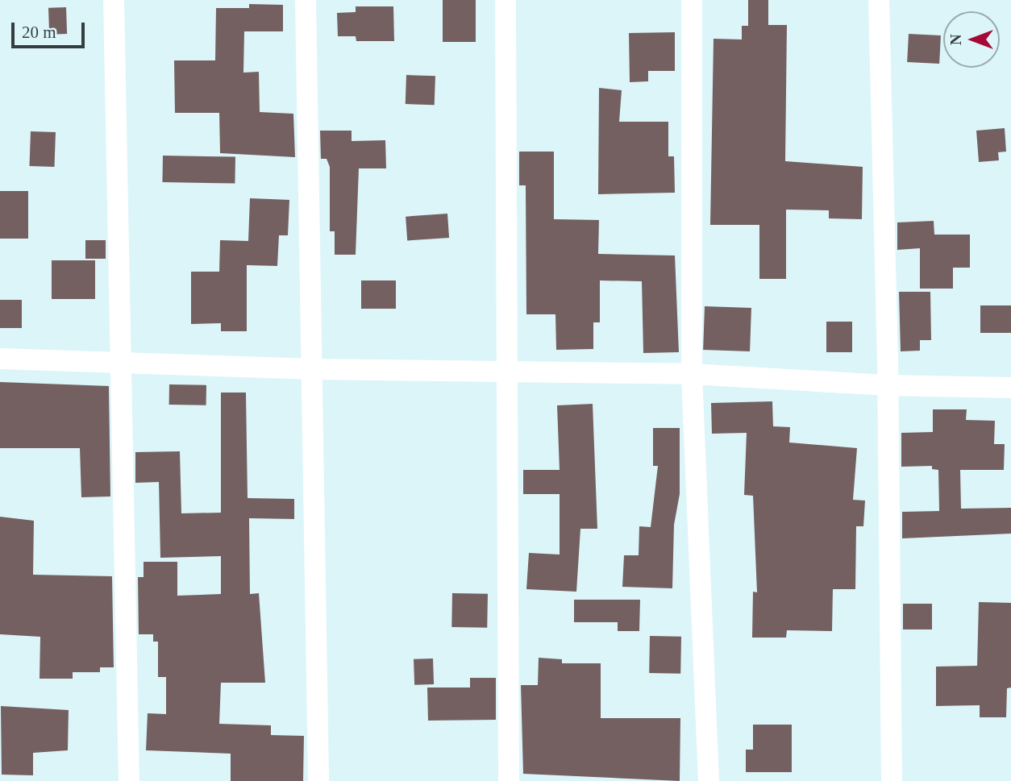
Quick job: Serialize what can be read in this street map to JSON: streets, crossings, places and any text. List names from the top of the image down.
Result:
{
  "scale_bar": "20 m",
  "north": "left"
}
